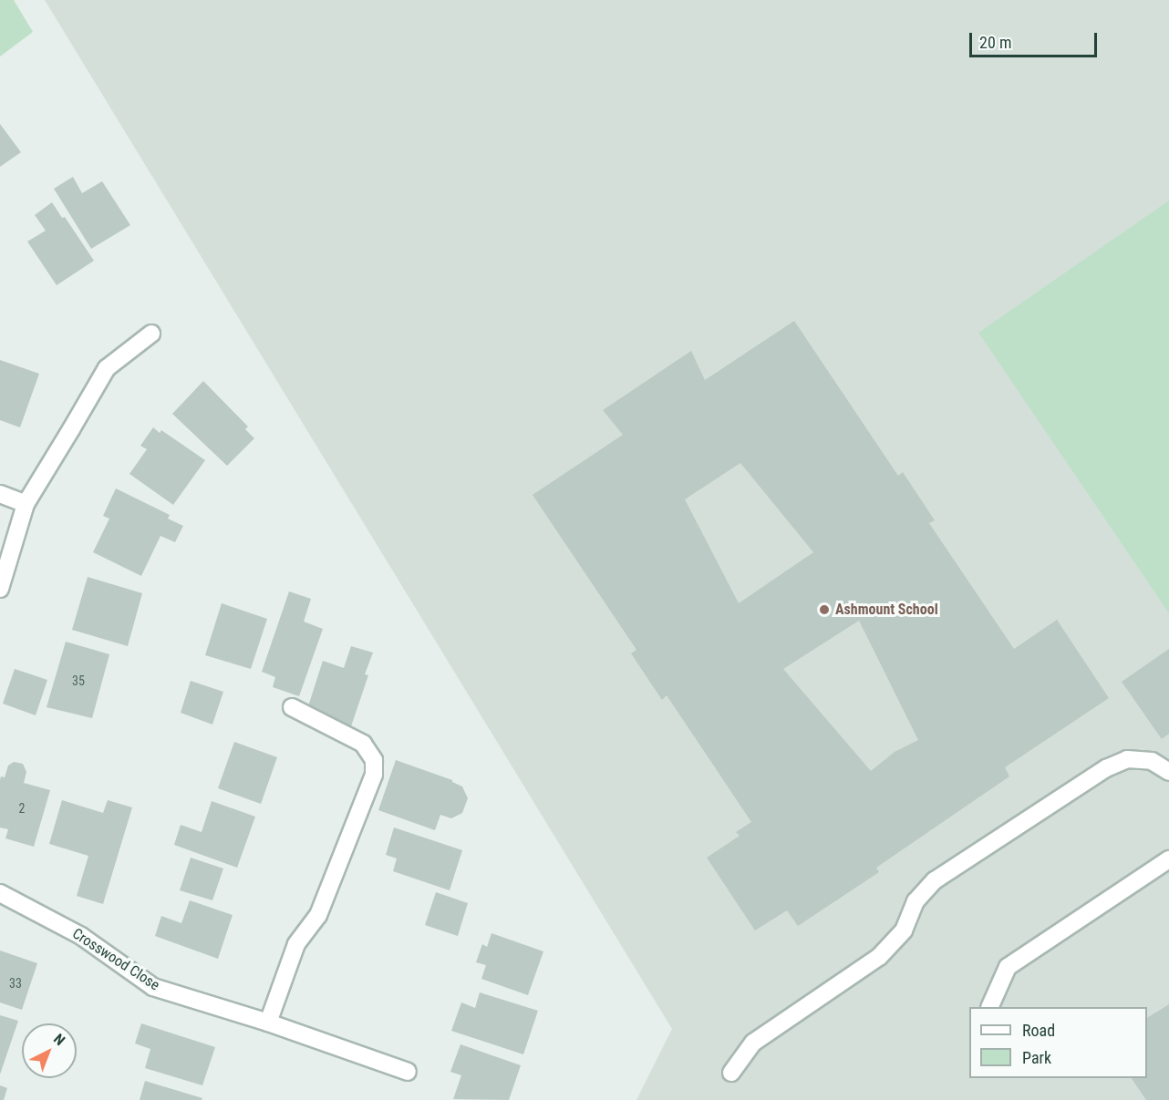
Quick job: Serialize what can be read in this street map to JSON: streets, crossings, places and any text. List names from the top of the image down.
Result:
{
  "streets": {
    "street": ["Crosswood Close"]
  },
  "places": ["Ashmount School"],
  "house_numbers": ["35", "2", "33"],
  "legend": ["Road", "Park"],
  "scale_bar": "20 m",
  "north": "top right"
}
